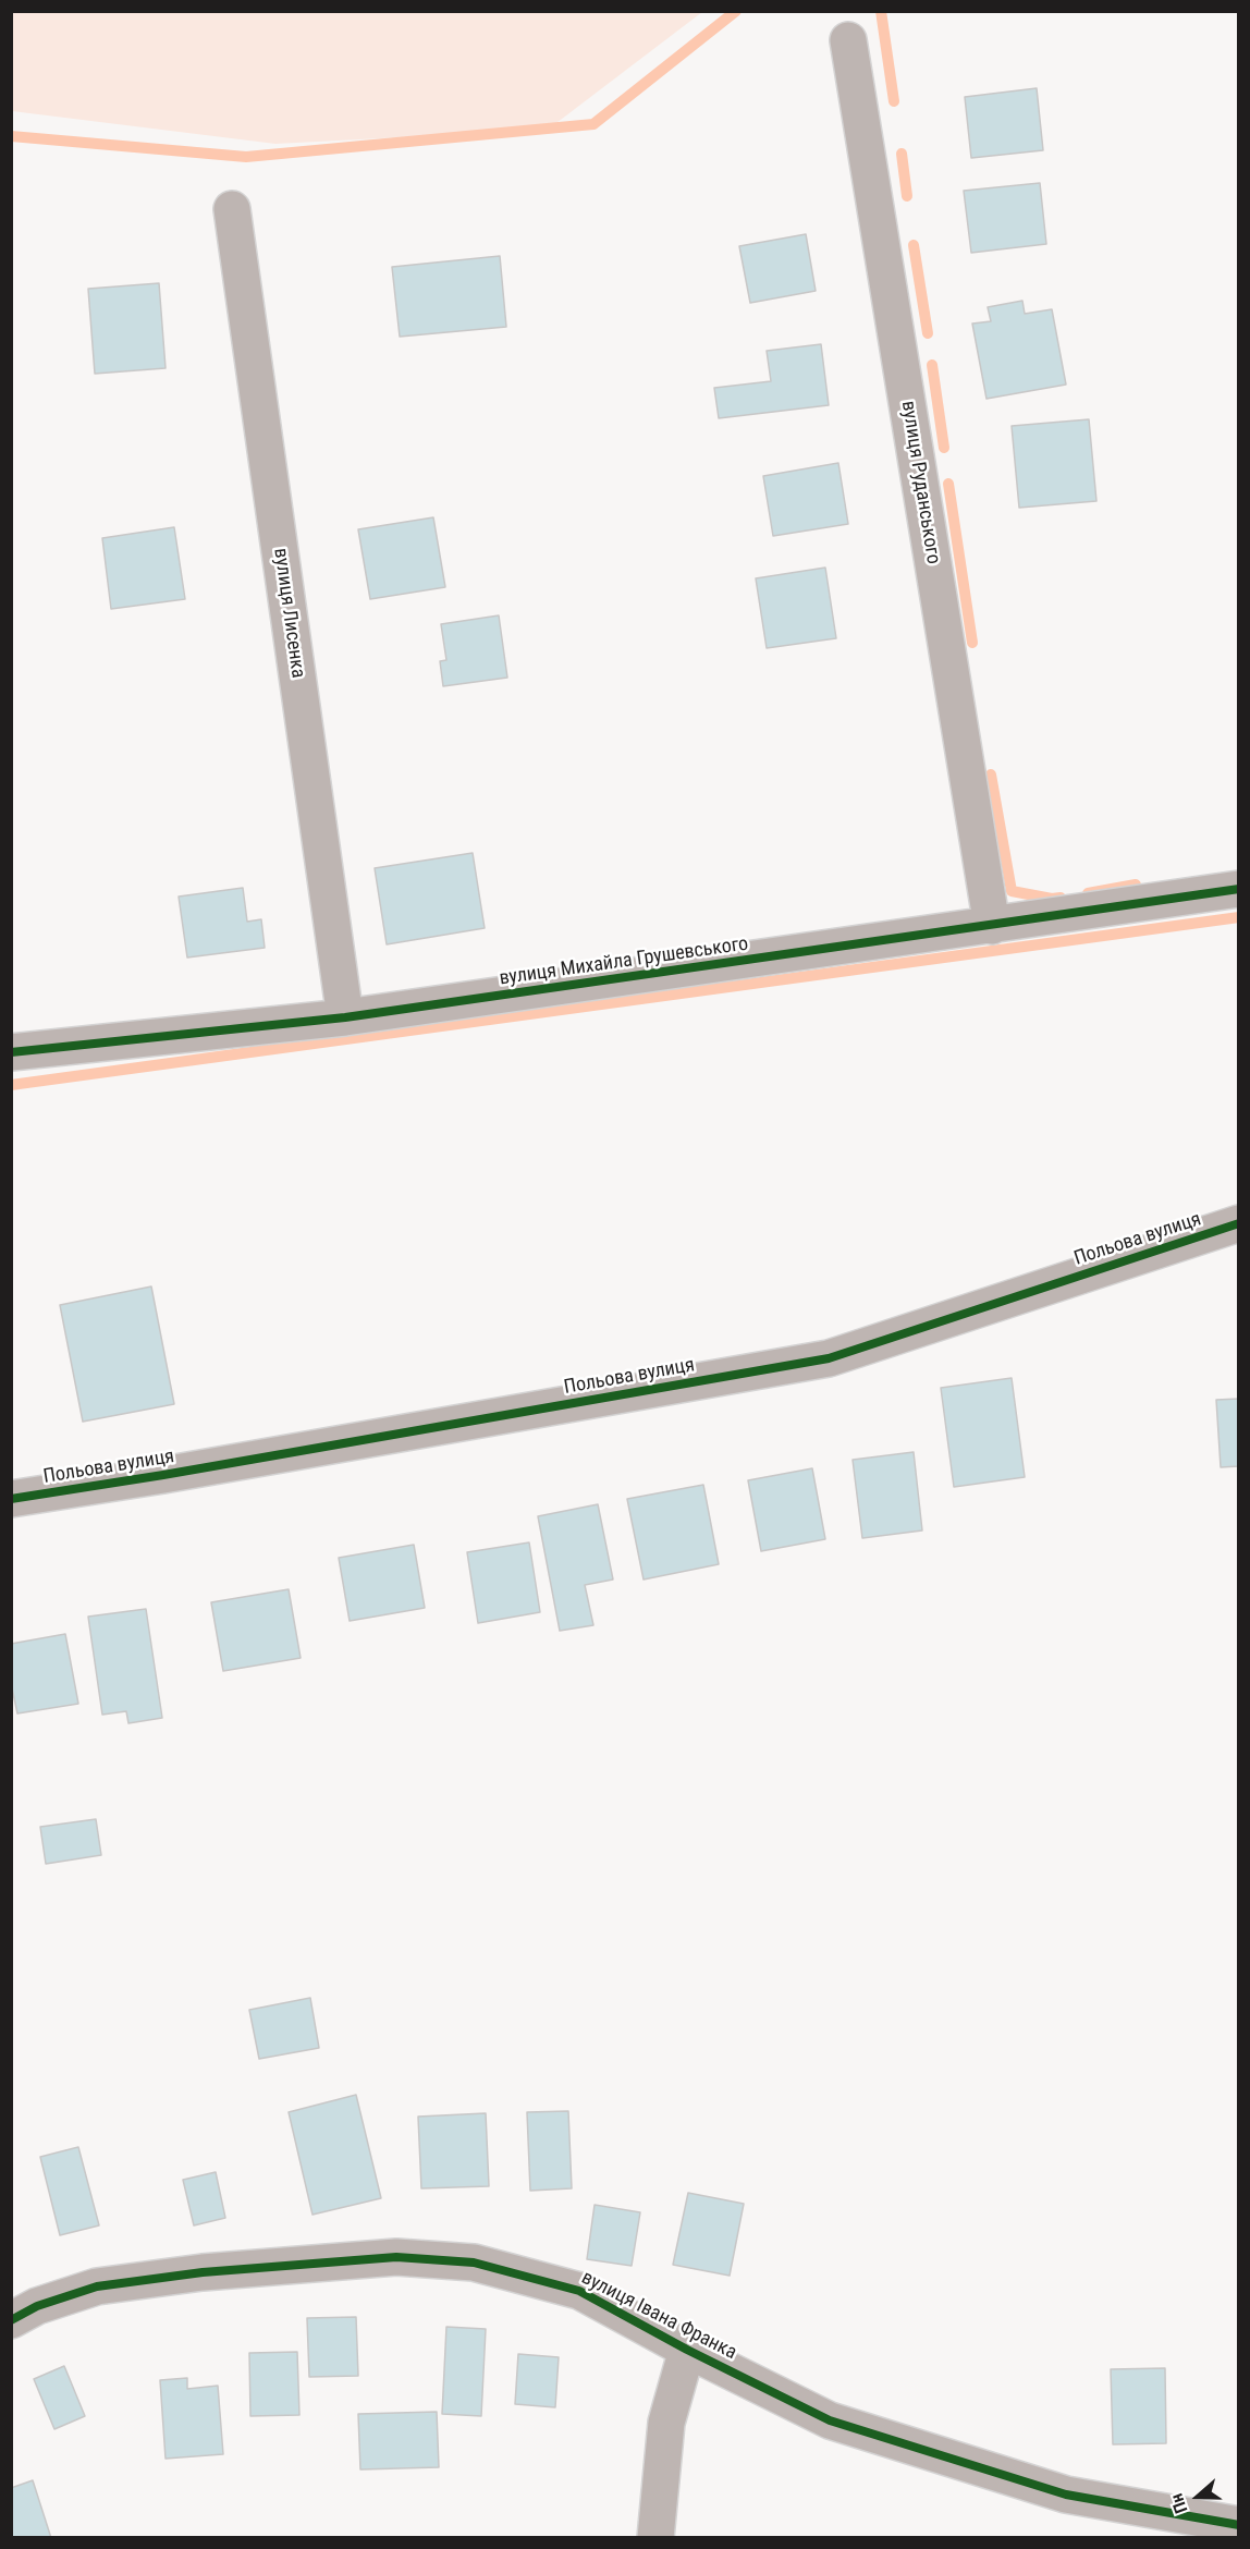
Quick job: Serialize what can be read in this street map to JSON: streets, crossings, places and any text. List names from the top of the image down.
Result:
{
  "streets": {
    "street": [
      "вулиця Руданського",
      "вулиця Лисенка",
      "вулиця Михайла Грушевського",
      "Польова вулиця",
      "вулиця Івана Франка"
    ]
  },
  "crossings": [
    ["вулиця Руданського", "вулиця Михайла Грушевського"],
    ["вулиця Лисенка", "вулиця Михайла Грушевського"]
  ],
  "north": "left"
}
